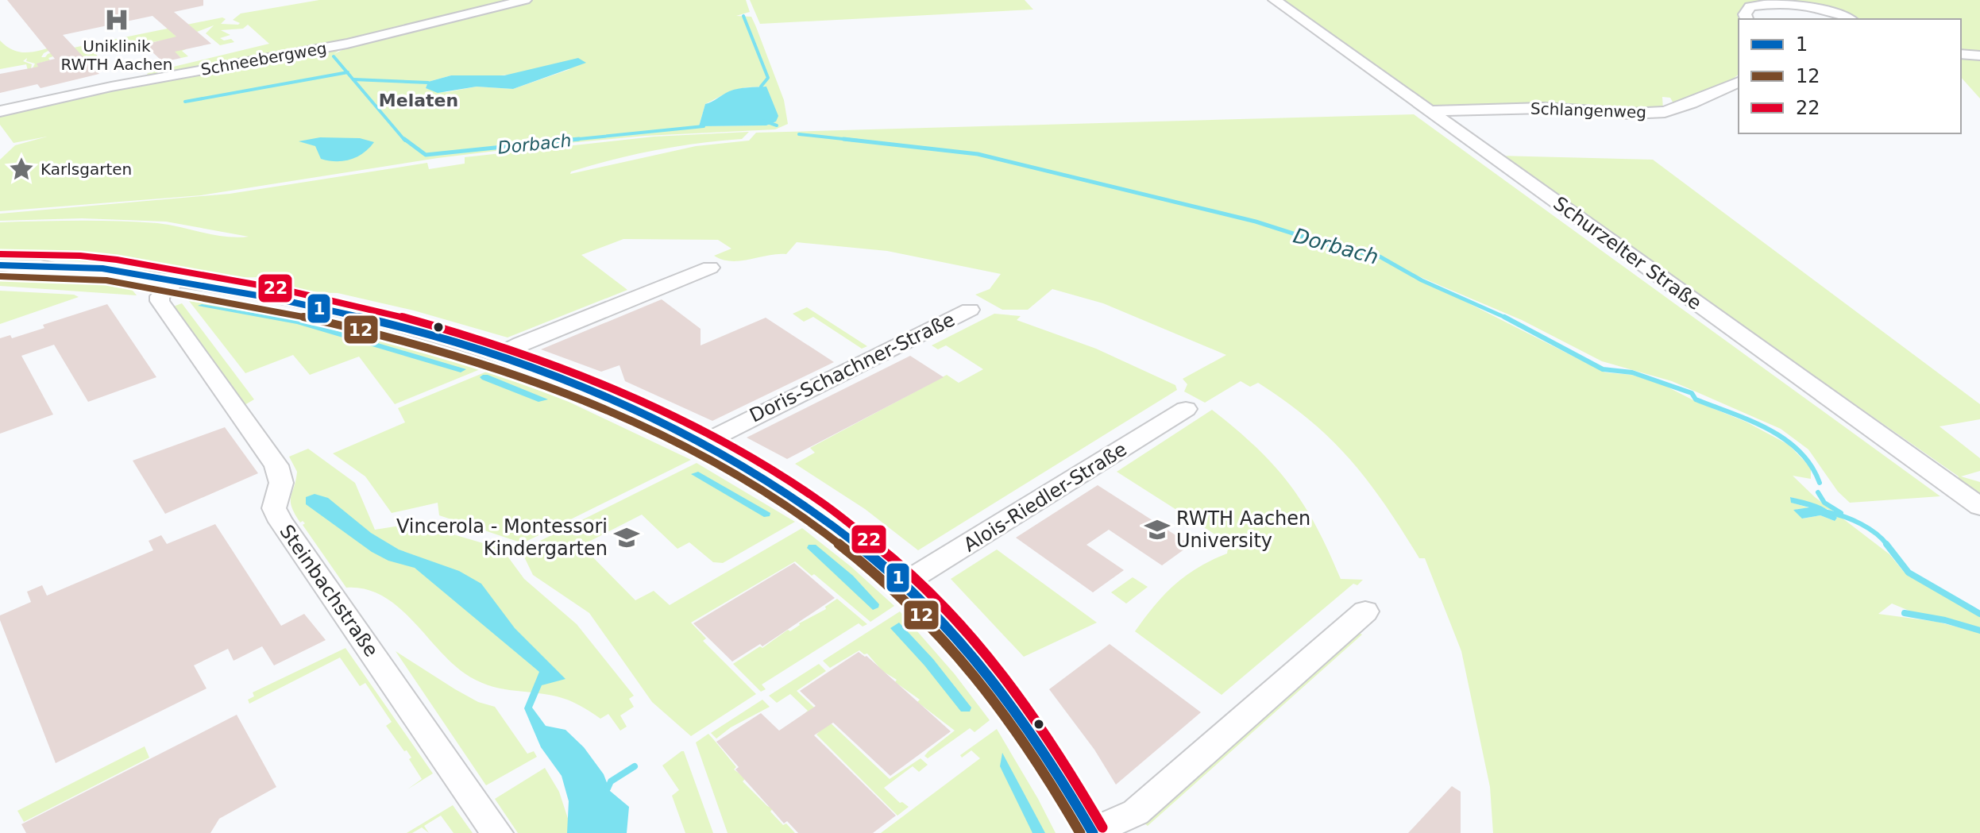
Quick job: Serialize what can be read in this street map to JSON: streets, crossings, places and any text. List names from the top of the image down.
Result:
{
  "streets": {
    "street": [
      "Schneebergweg",
      "Schlangenweg",
      "Schurzelter Straße",
      "Doris-Schachner-Straße",
      "Alois-Riedler-Straße",
      "Steinbachstraße"
    ]
  },
  "crossings": [
    ["Schlangenweg", "Schurzelter Straße"]
  ],
  "districts": ["Melaten"],
  "water": ["Dorbach"],
  "places": {
    "hospital": ["Uniklinik RWTH Aachen"],
    "place": ["Karlsgarten"],
    "school or university": ["RWTH Aachen University", "Vincerola - Montessori Kindergarten"]
  },
  "lines": ["transit line 22", "transit line 1", "transit line 12"],
  "legend": ["1", "12", "22"]
}
